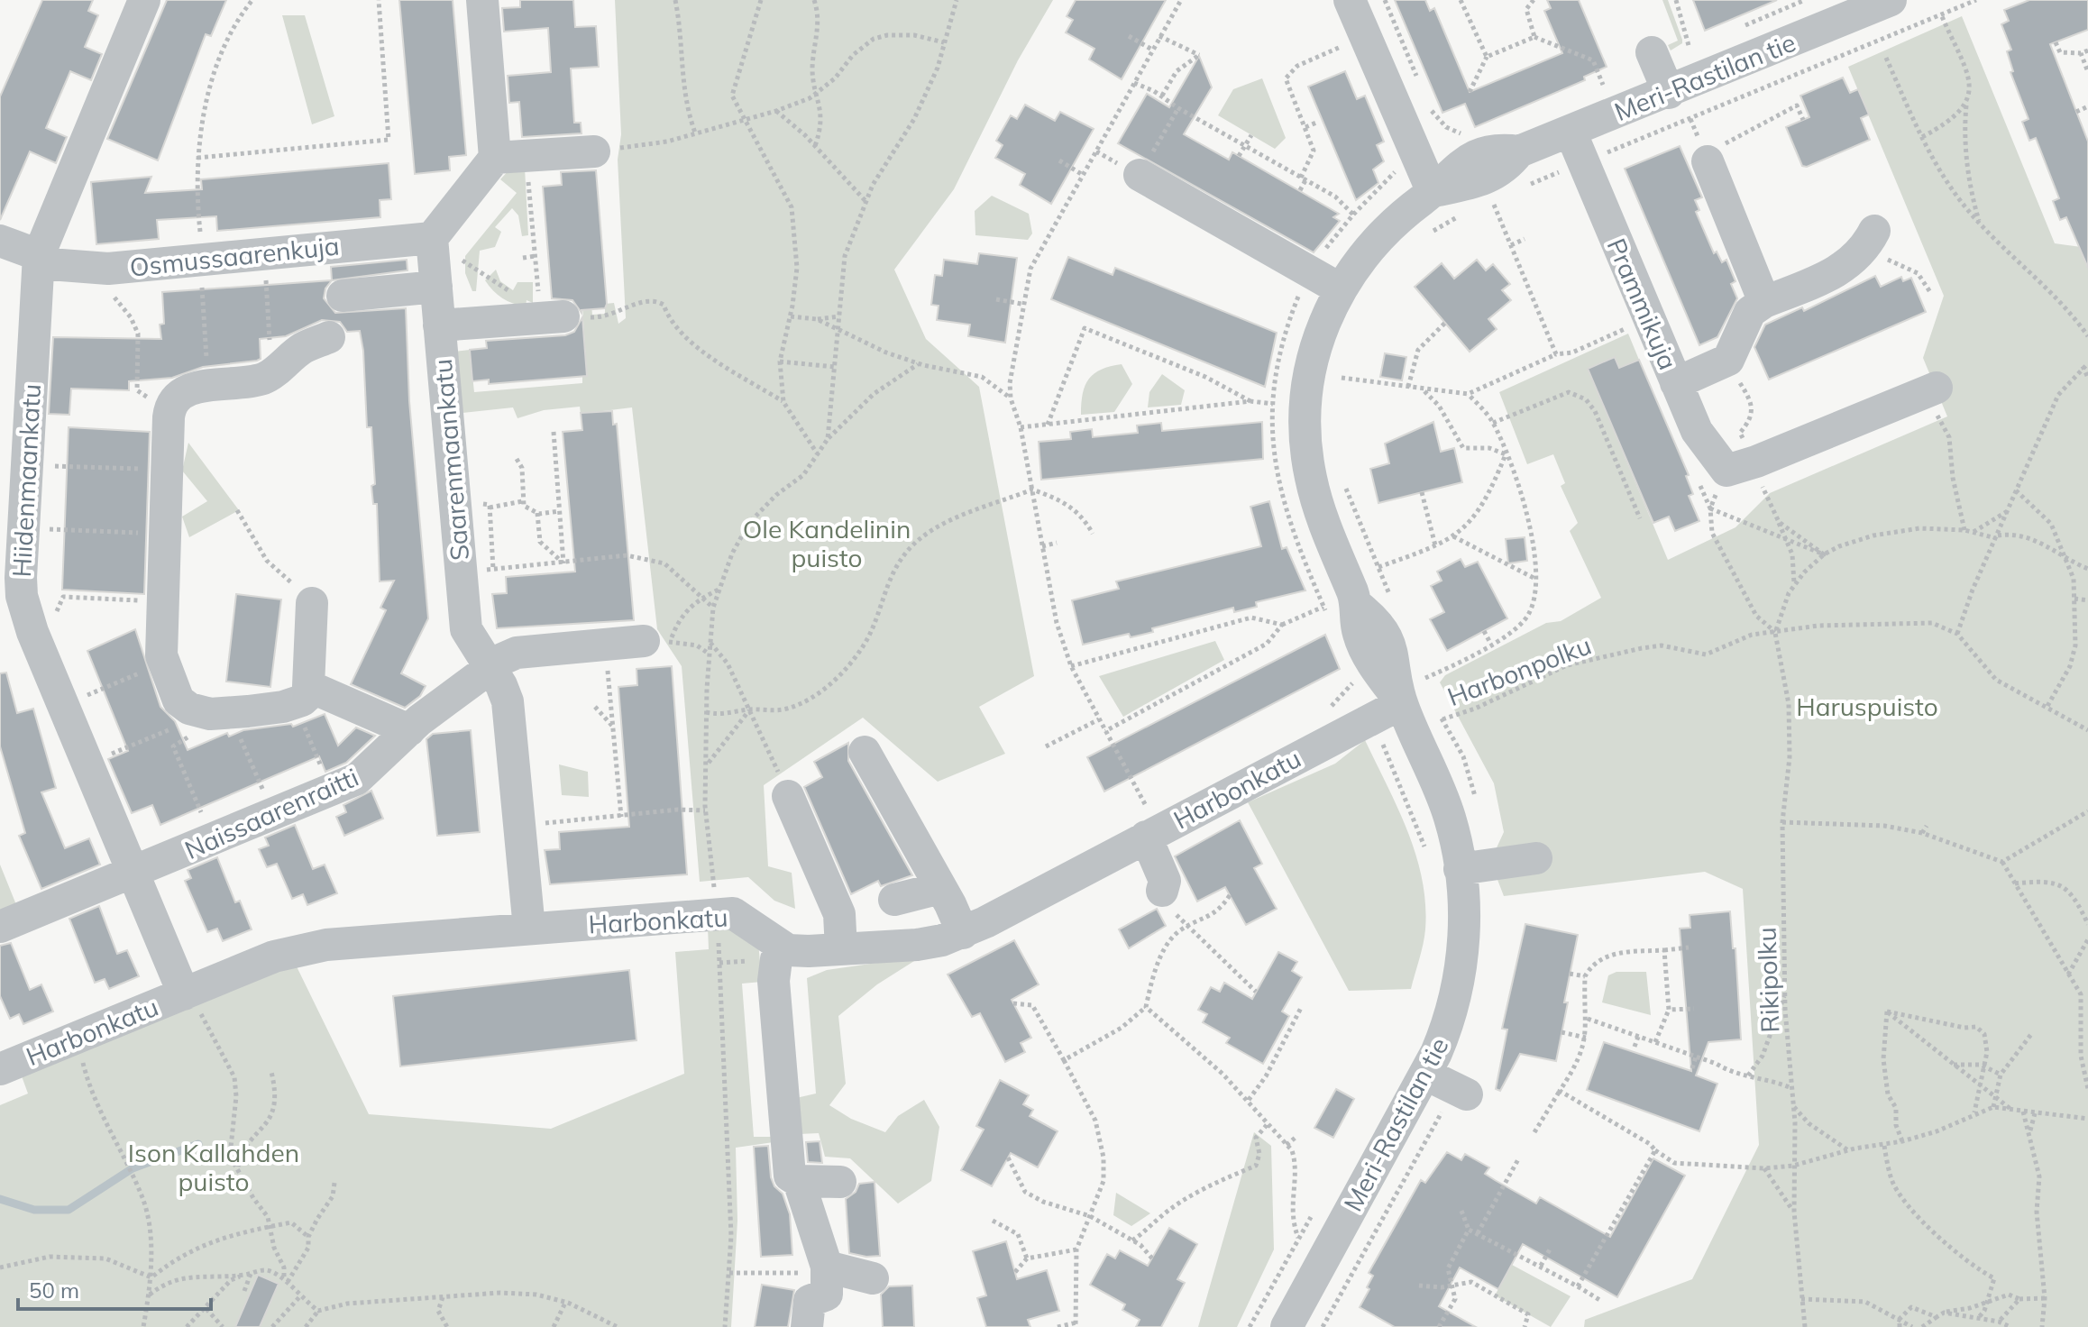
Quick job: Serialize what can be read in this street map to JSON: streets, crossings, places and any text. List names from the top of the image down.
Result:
{
  "streets": {
    "street": [
      "Meri-Rastilan tie",
      "Osmussaarenkuja",
      "Prammikuja",
      "Saarenmaankatu",
      "Hiidenmaankatu",
      "Harbonkatu",
      "Naissaarenraitti"
    ],
    "path": ["Harbonpolku", "Rikipolku"]
  },
  "crossings": [
    ["Meri-Rastilan tie", "Prammikuja"],
    ["Meri-Rastilan tie", "Harbonkatu"],
    ["Osmussaarenkuja", "Saarenmaankatu"],
    ["Osmussaarenkuja", "Hiidenmaankatu"],
    ["Saarenmaankatu", "Harbonkatu"],
    ["Saarenmaankatu", "Naissaarenraitti"],
    ["Hiidenmaankatu", "Harbonkatu"],
    ["Hiidenmaankatu", "Naissaarenraitti"],
    ["Harbonpolku", "Rikipolku"]
  ],
  "parks": ["Ole Kandelinin puisto", "Haruspuisto", "Ison Kallahden puisto"],
  "scale_bar": "50 m"
}
